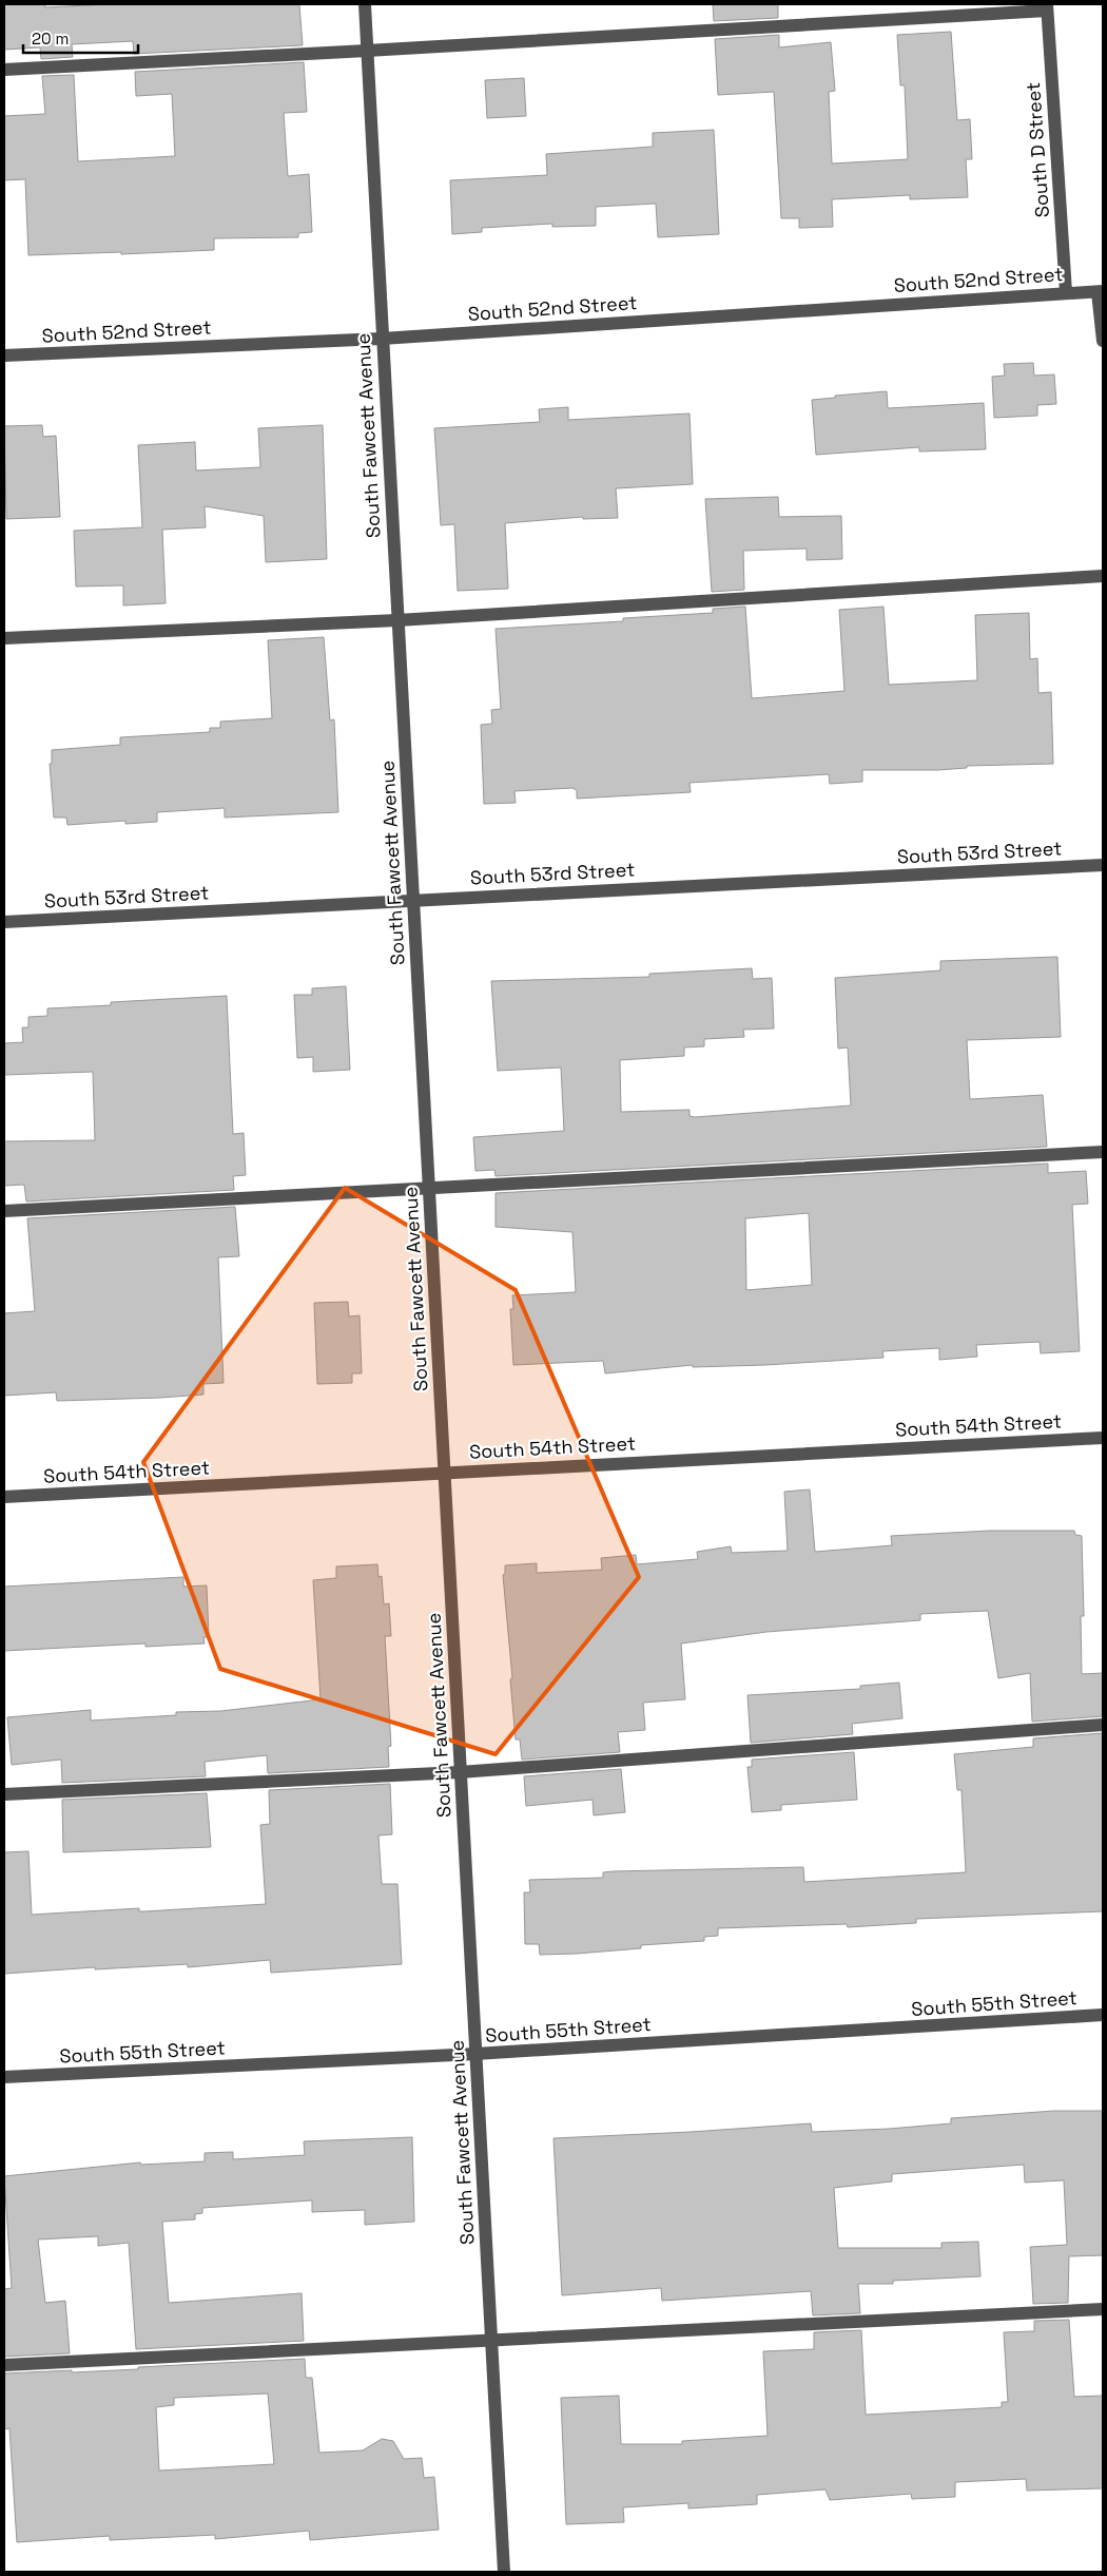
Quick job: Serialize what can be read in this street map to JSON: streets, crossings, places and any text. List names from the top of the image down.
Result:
{
  "streets": {
    "street": [
      "South D Street",
      "South 52nd Street",
      "South Fawcett Avenue",
      "South 53rd Street",
      "South 54th Street",
      "South 55th Street"
    ]
  },
  "crossings": [
    ["South D Street", "South 52nd Street"],
    ["South 52nd Street", "South Fawcett Avenue"],
    ["South Fawcett Avenue", "South 53rd Street"],
    ["South Fawcett Avenue", "South 54th Street"],
    ["South Fawcett Avenue", "South 55th Street"]
  ],
  "scale_bar": "20 m"
}
